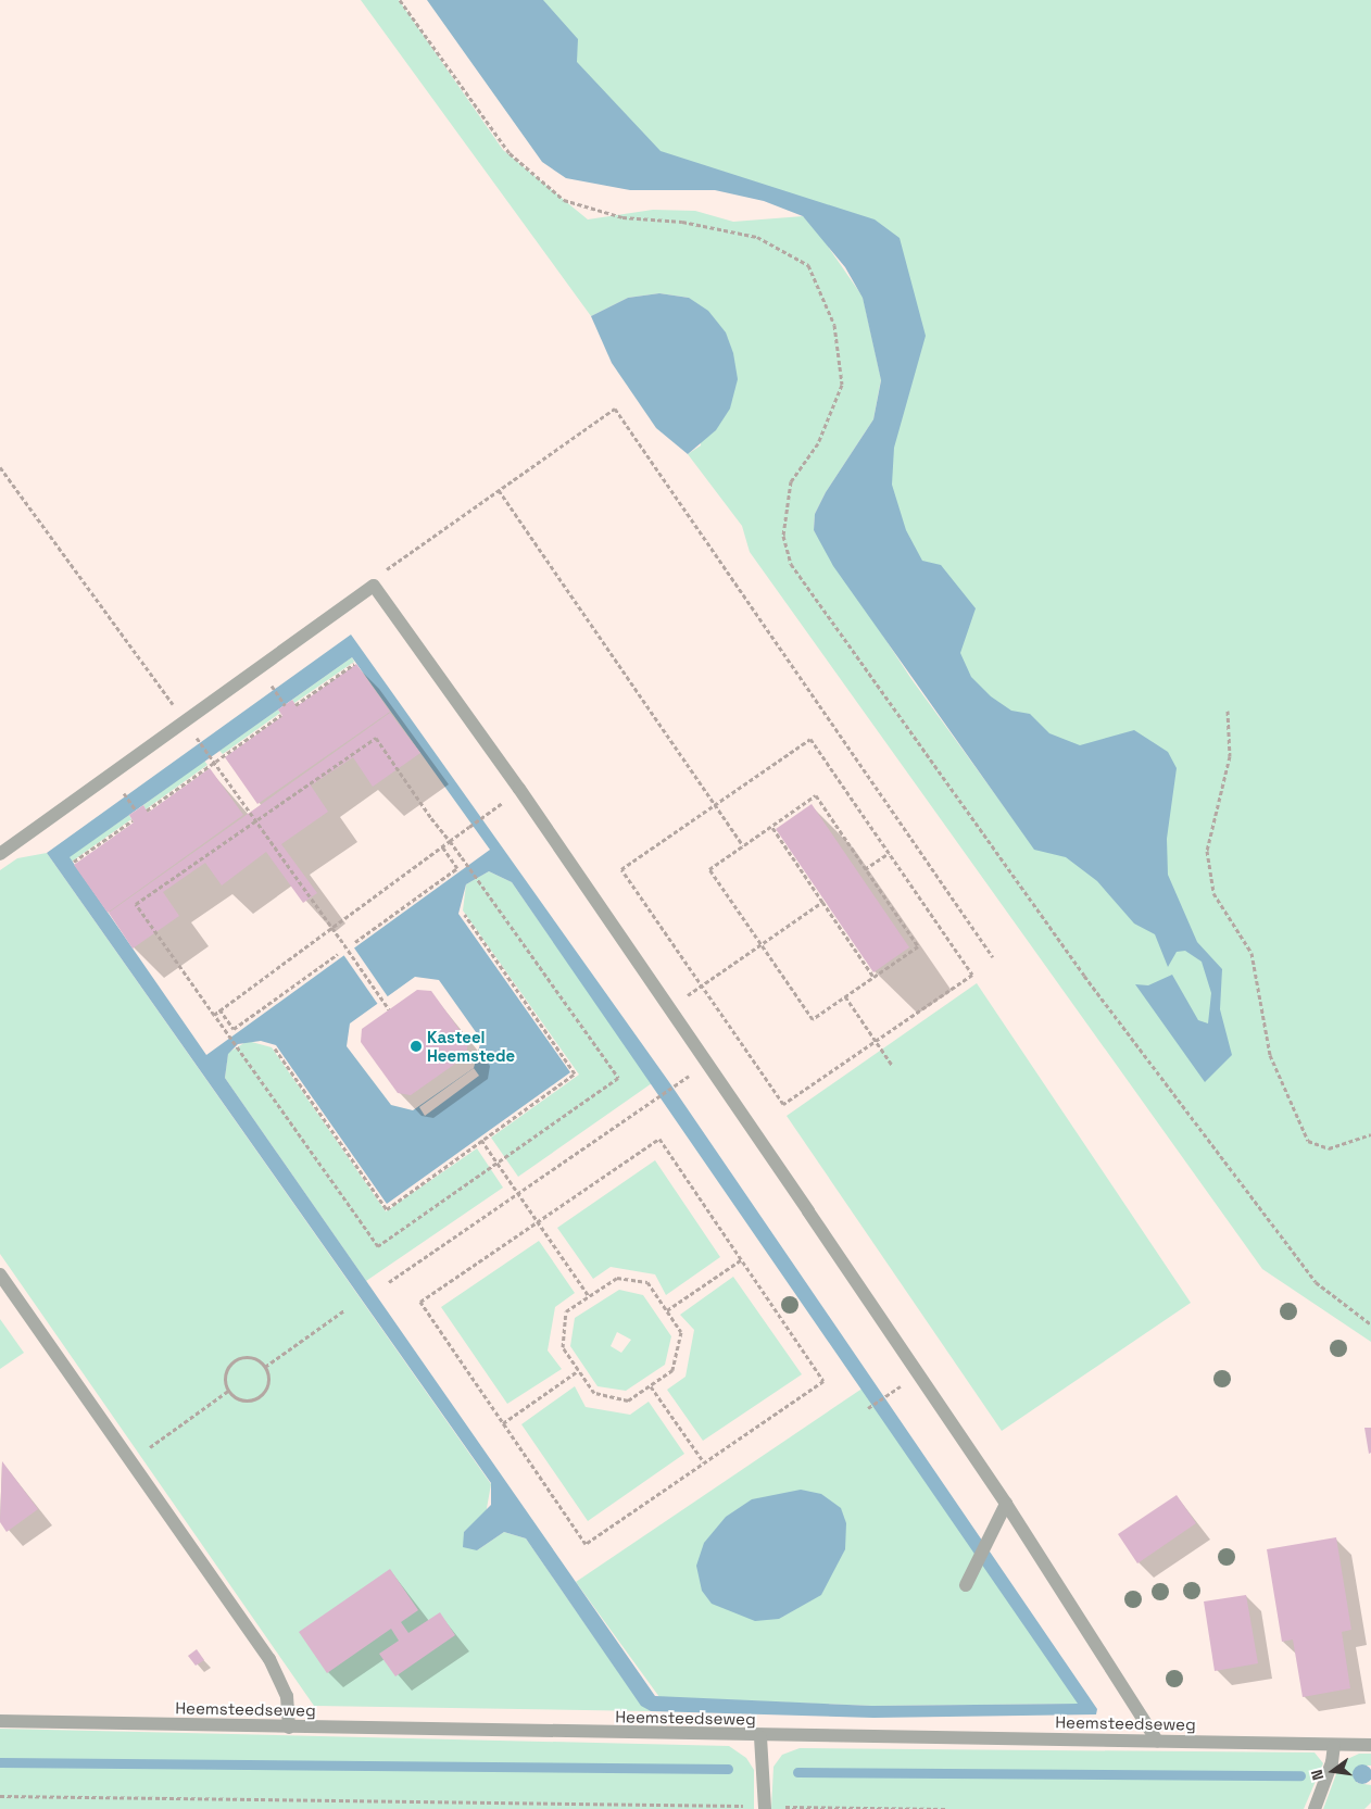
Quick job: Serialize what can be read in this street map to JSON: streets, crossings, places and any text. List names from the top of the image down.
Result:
{
  "streets": {
    "street": ["Heemsteedseweg"]
  },
  "places": ["Kasteel Heemstede"],
  "north": "left"
}
